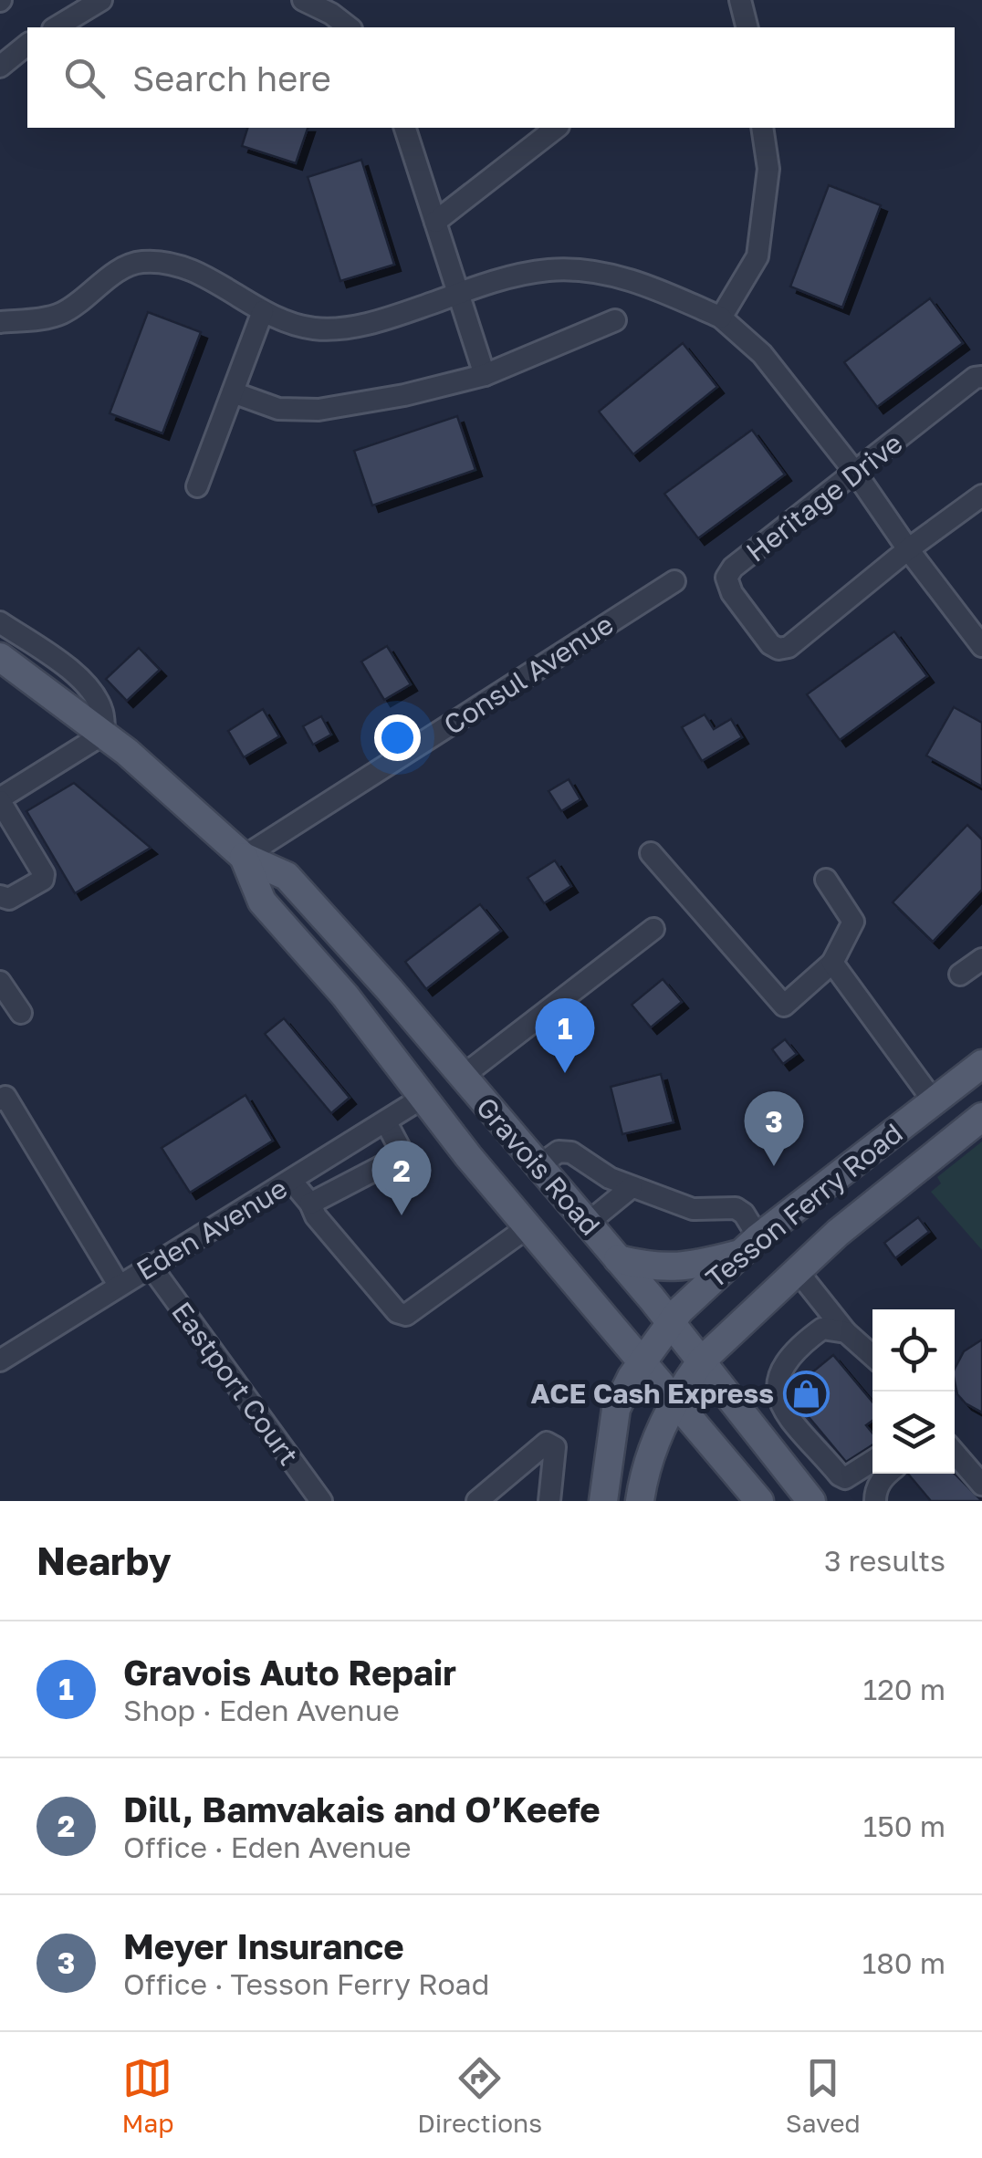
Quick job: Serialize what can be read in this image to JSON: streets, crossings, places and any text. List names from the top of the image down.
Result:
{
  "streets": {
    "main road": ["Gravois Road", "Tesson Ferry Road"],
    "street": [
      "Heritage Drive",
      "Consul Avenue",
      "Eden Avenue",
      "Eastport Court"
    ]
  },
  "crossings": [
    ["Consul Avenue", "Gravois Road"],
    ["Gravois Road", "Tesson Ferry Road"],
    ["Gravois Road", "Eden Avenue"],
    ["Eden Avenue", "Eastport Court"]
  ],
  "places": {
    "shop": ["ACE Cash Express"]
  },
  "page": {
    "search": "Search here",
    "pins": ["1", "3", "2"],
    "heading": ["Nearby", "3 results"],
    "list": [
      {
        "mark": "1",
        "name": "Gravois Auto Repair",
        "note": "Shop · Eden Avenue",
        "value": "120 m"
      },
      {
        "mark": "2",
        "name": "Dill, Bamvakais and O’Keefe",
        "note": "Office · Eden Avenue",
        "value": "150 m"
      },
      {
        "mark": "3",
        "name": "Meyer Insurance",
        "note": "Office · Tesson Ferry Road",
        "value": "180 m"
      }
    ],
    "nav": ["Map", "Directions", "Saved"]
  }
}
